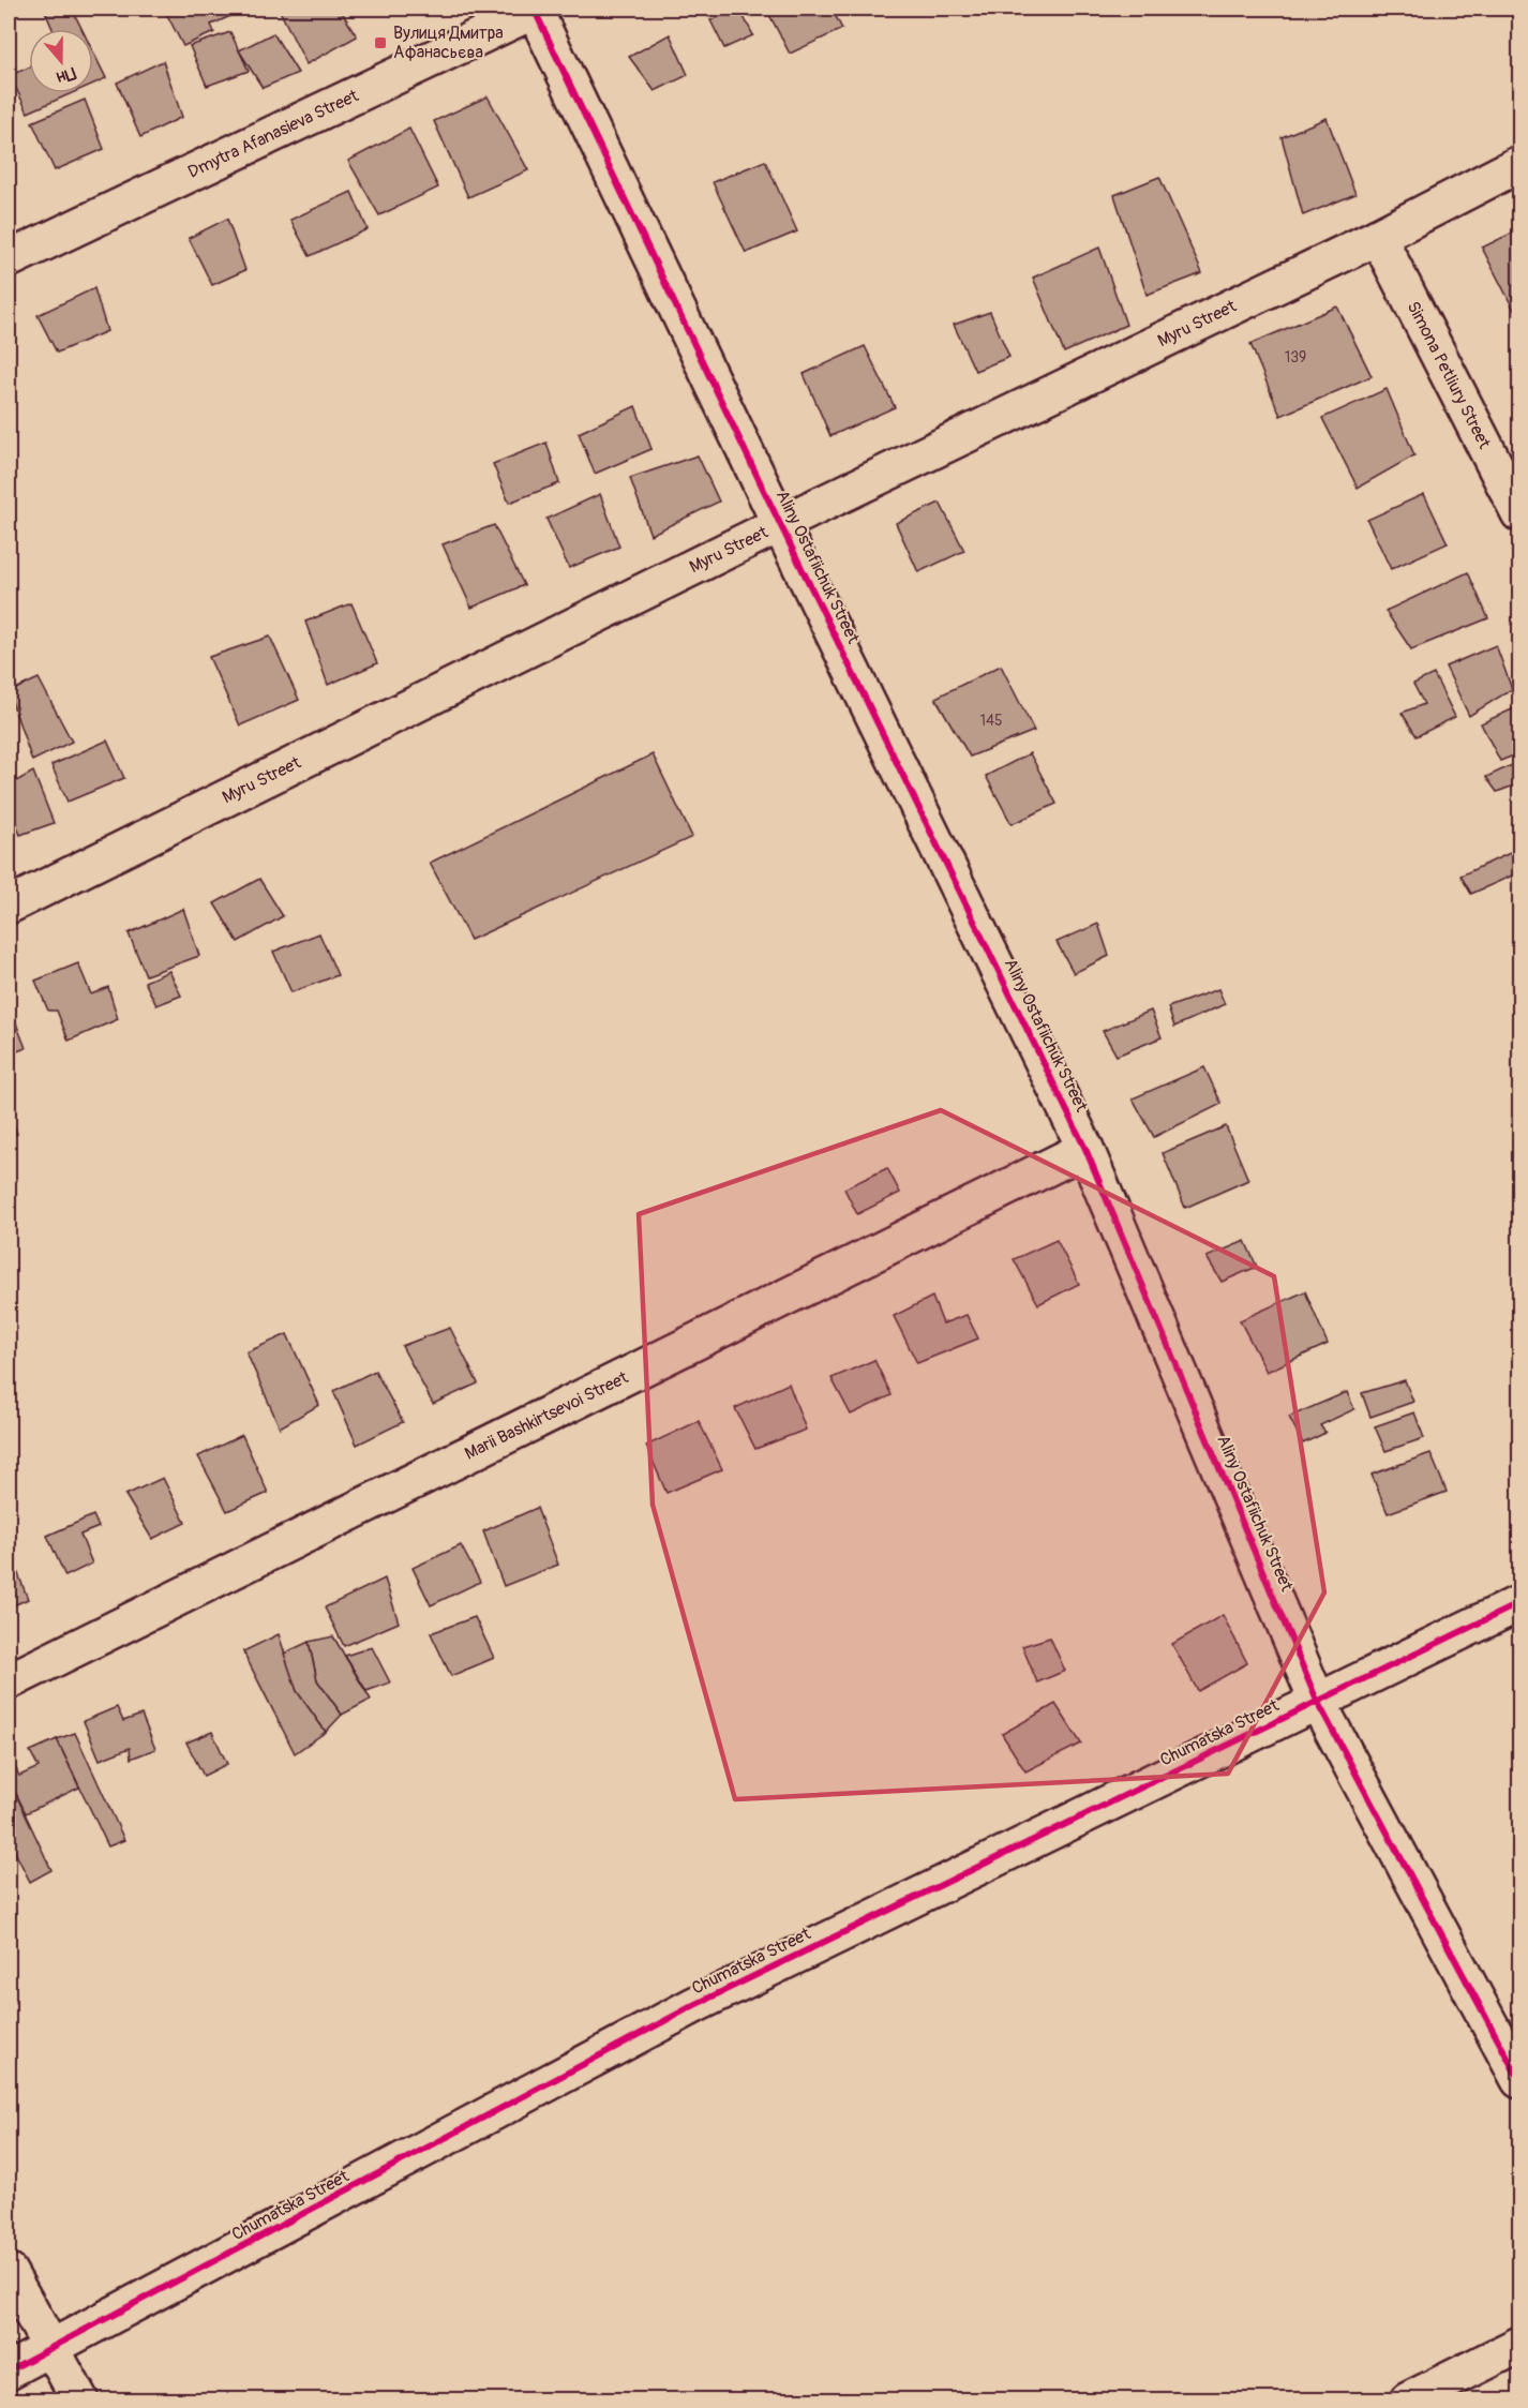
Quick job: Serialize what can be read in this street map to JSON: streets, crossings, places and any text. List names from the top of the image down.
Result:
{
  "streets": {
    "street": [
      "Dmytra Afanasieva Street",
      "Myru Street",
      "Simona Petliury Street",
      "Aliny Ostafiichuk Street",
      "Marii Bashkirtsevoi Street",
      "Chumatska Street"
    ]
  },
  "crossings": [
    ["Dmytra Afanasieva Street", "Aliny Ostafiichuk Street"],
    ["Myru Street", "Simona Petliury Street"],
    ["Myru Street", "Aliny Ostafiichuk Street"],
    ["Aliny Ostafiichuk Street", "Marii Bashkirtsevoi Street"],
    ["Aliny Ostafiichuk Street", "Chumatska Street"]
  ],
  "places": {
    "transit": ["Вулиця Дмитра Афанасьєва"]
  },
  "house_numbers": ["139", "145"],
  "north": "bottom"
}
